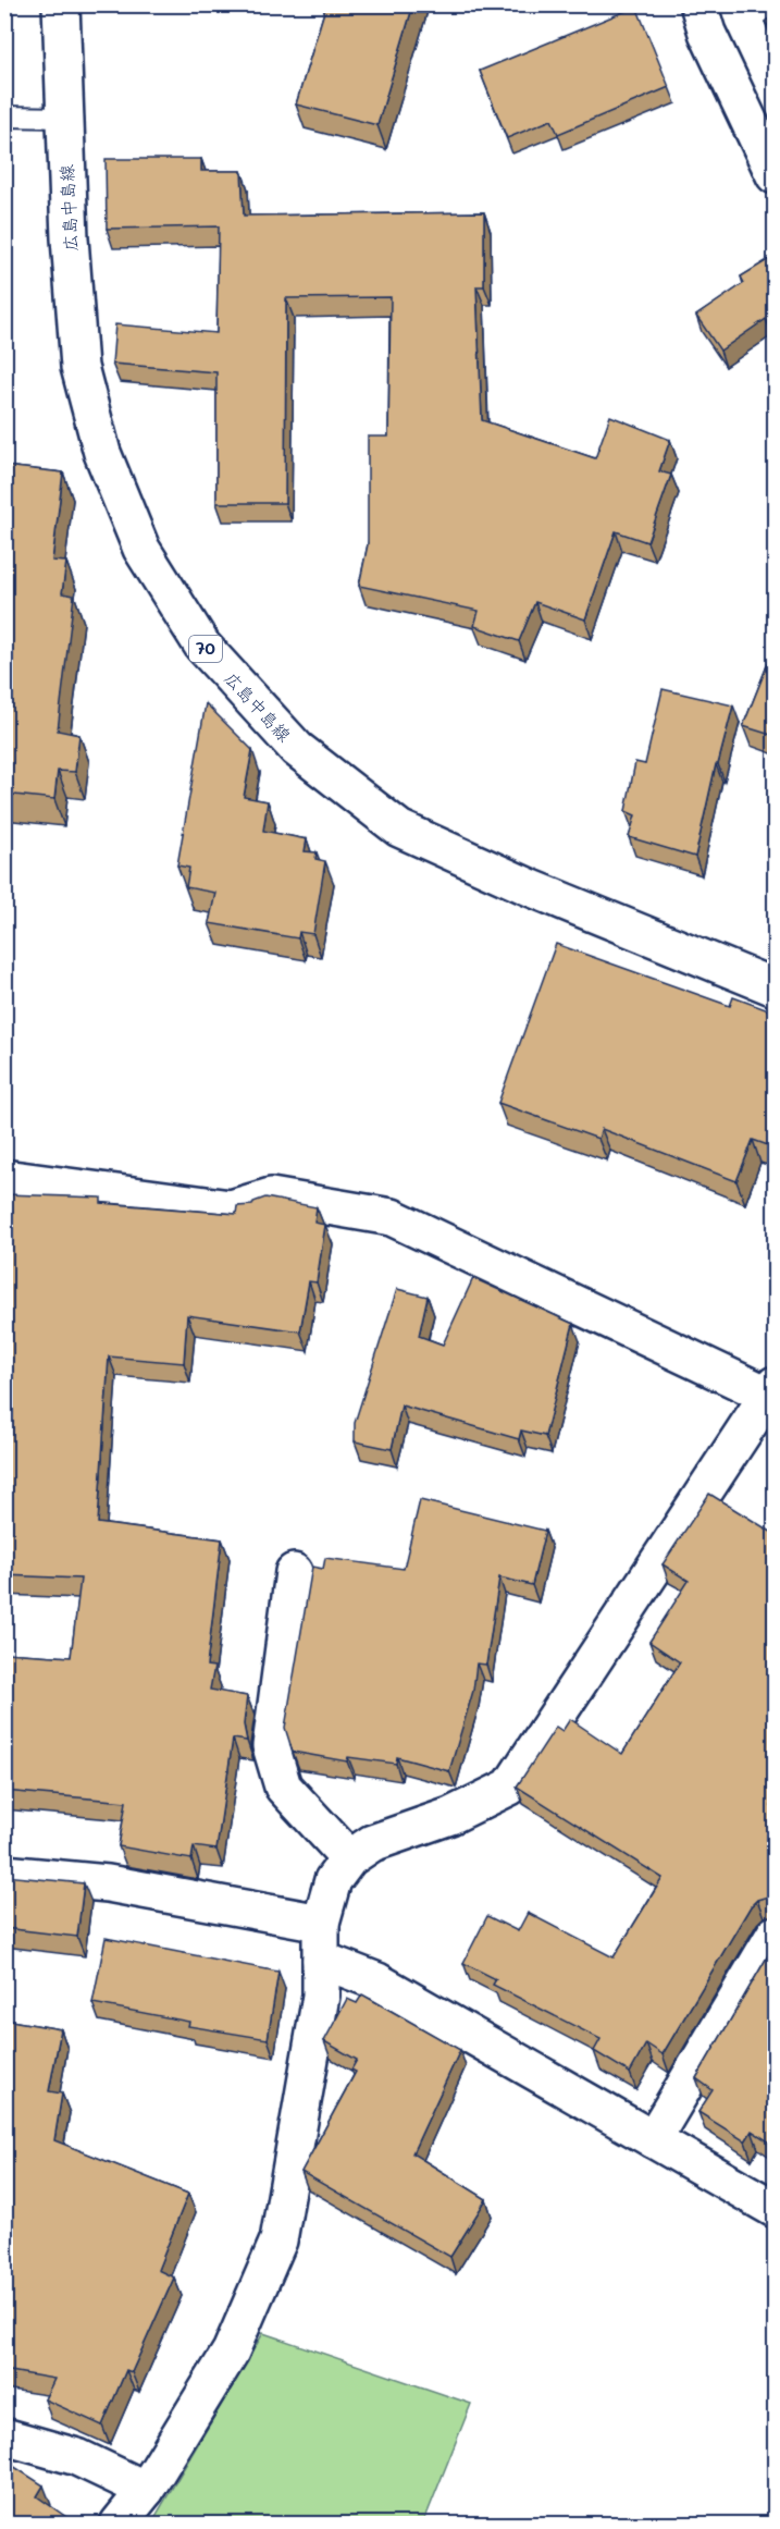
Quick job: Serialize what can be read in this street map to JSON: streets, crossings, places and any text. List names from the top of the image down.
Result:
{
  "streets": {
    "street": ["広島中島線", "70"]
  }
}
